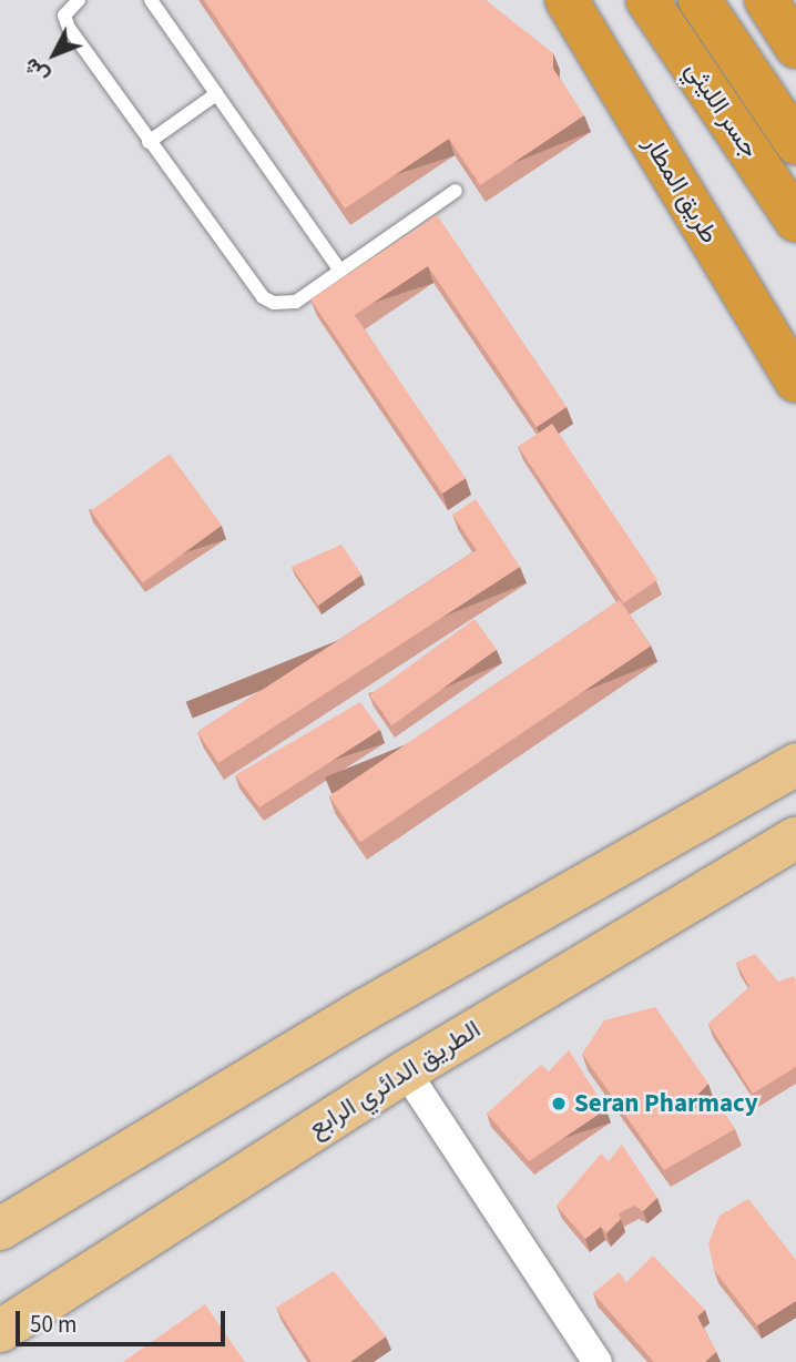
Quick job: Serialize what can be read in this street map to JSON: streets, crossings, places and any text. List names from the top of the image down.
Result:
{
  "streets": {
    "highway": ["جسر الليثي", "طريق المطار"],
    "main road": ["الطريق الدائري الرابع"]
  },
  "places": ["Seran Pharmacy"],
  "scale_bar": "50 m",
  "north": "bottom left"
}
